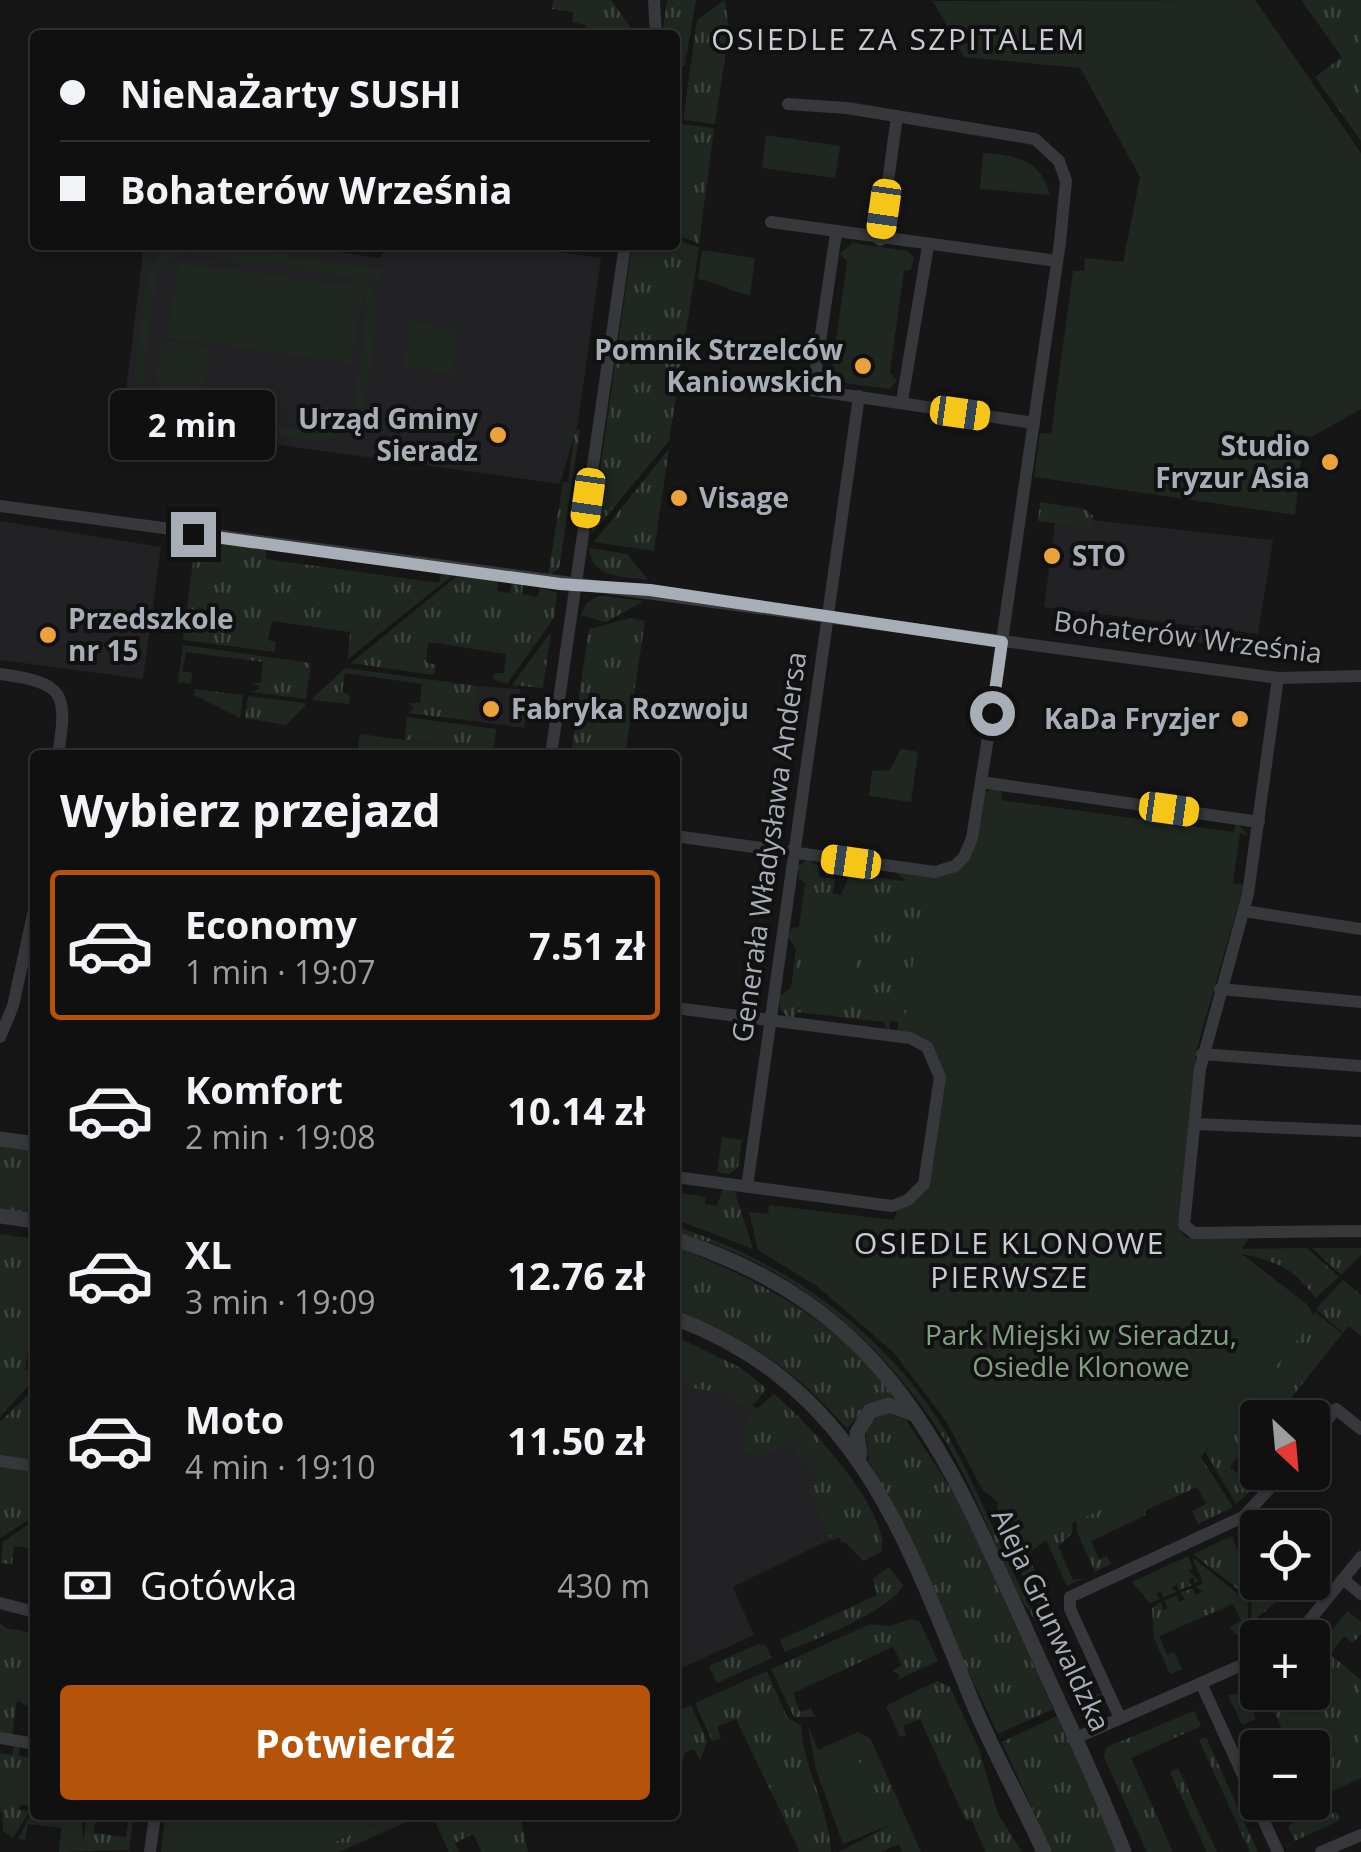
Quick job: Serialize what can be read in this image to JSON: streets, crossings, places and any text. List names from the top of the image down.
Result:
{
  "streets": {
    "street": ["Bohaterów Września", "Generała Władysława Andersa", "Aleja Grunwaldzka"]
  },
  "crossings": [
    ["Bohaterów Września", "Generała Władysława Andersa"]
  ],
  "districts": ["OSIEDLE ZA SZPITALEM", "OSIEDLE KLONOWE PIERWSZE"],
  "parks": ["Park Miejski w Sieradzu, Osiedle Klonowe"],
  "places": [
    "Pomnik Strzelców Kaniowskich",
    "Urząd Gminy Sieradz",
    "Studio Fryzur Asia",
    "Visage",
    "STO",
    "Przedszkole nr 15",
    "Fabryka Rozwoju",
    "KaDa Fryzjer"
  ],
  "north": "bottom right",
  "page": {
    "banner": ["NieNaŻarty SUSHI", "Bohaterów Września"],
    "bubble": "2 min",
    "heading": "Wybierz przejazd",
    "list": [
      {
        "name": "Economy",
        "note": "1 min · 19:07",
        "value": "7.51 zł"
      },
      {
        "name": "Komfort",
        "note": "2 min · 19:08",
        "value": "10.14 zł"
      },
      {
        "name": "XL",
        "note": "3 min · 19:09",
        "value": "12.76 zł"
      },
      {
        "name": "Moto",
        "note": "4 min · 19:10",
        "value": "11.50 zł"
      }
    ],
    "map_buttons": ["+", "−"],
    "pay": ["Gotówka", "430 m"],
    "buttons": "Potwierdź"
  }
}
